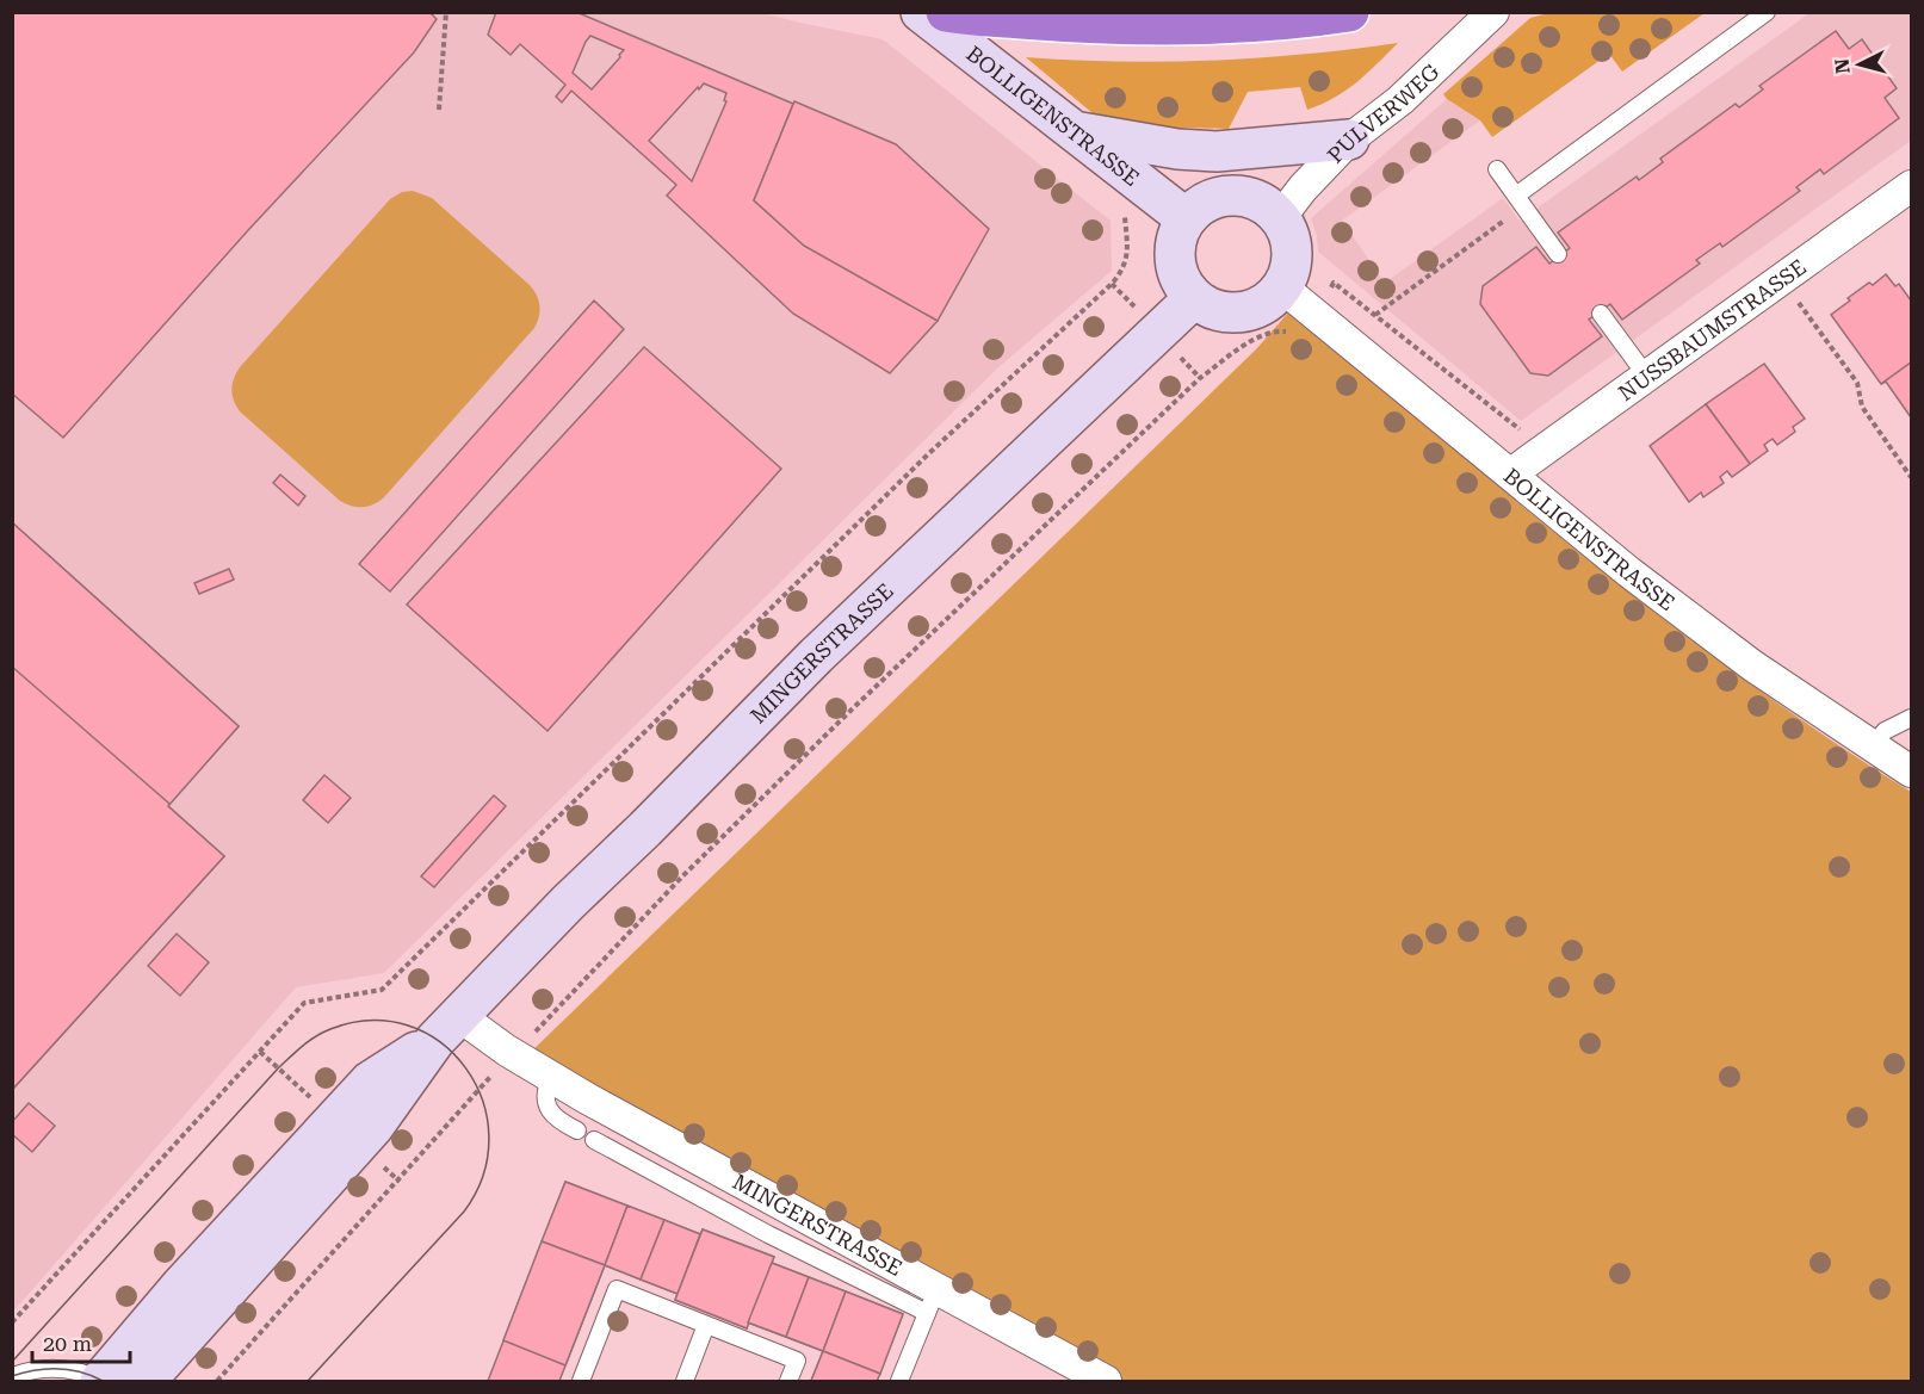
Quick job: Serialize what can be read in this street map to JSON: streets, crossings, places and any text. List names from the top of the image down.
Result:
{
  "streets": {
    "main road": ["BOLLIGENSTRASSE", "MINGERSTRASSE"],
    "street": ["PULVERWEG", "NUSSBAUMSTRASSE"]
  },
  "crossings": [
    ["PULVERWEG", "BOLLIGENSTRASSE"],
    ["PULVERWEG", "MINGERSTRASSE"],
    ["BOLLIGENSTRASSE", "NUSSBAUMSTRASSE"],
    ["BOLLIGENSTRASSE", "MINGERSTRASSE"]
  ],
  "scale_bar": "20 m",
  "north": "left"
}
